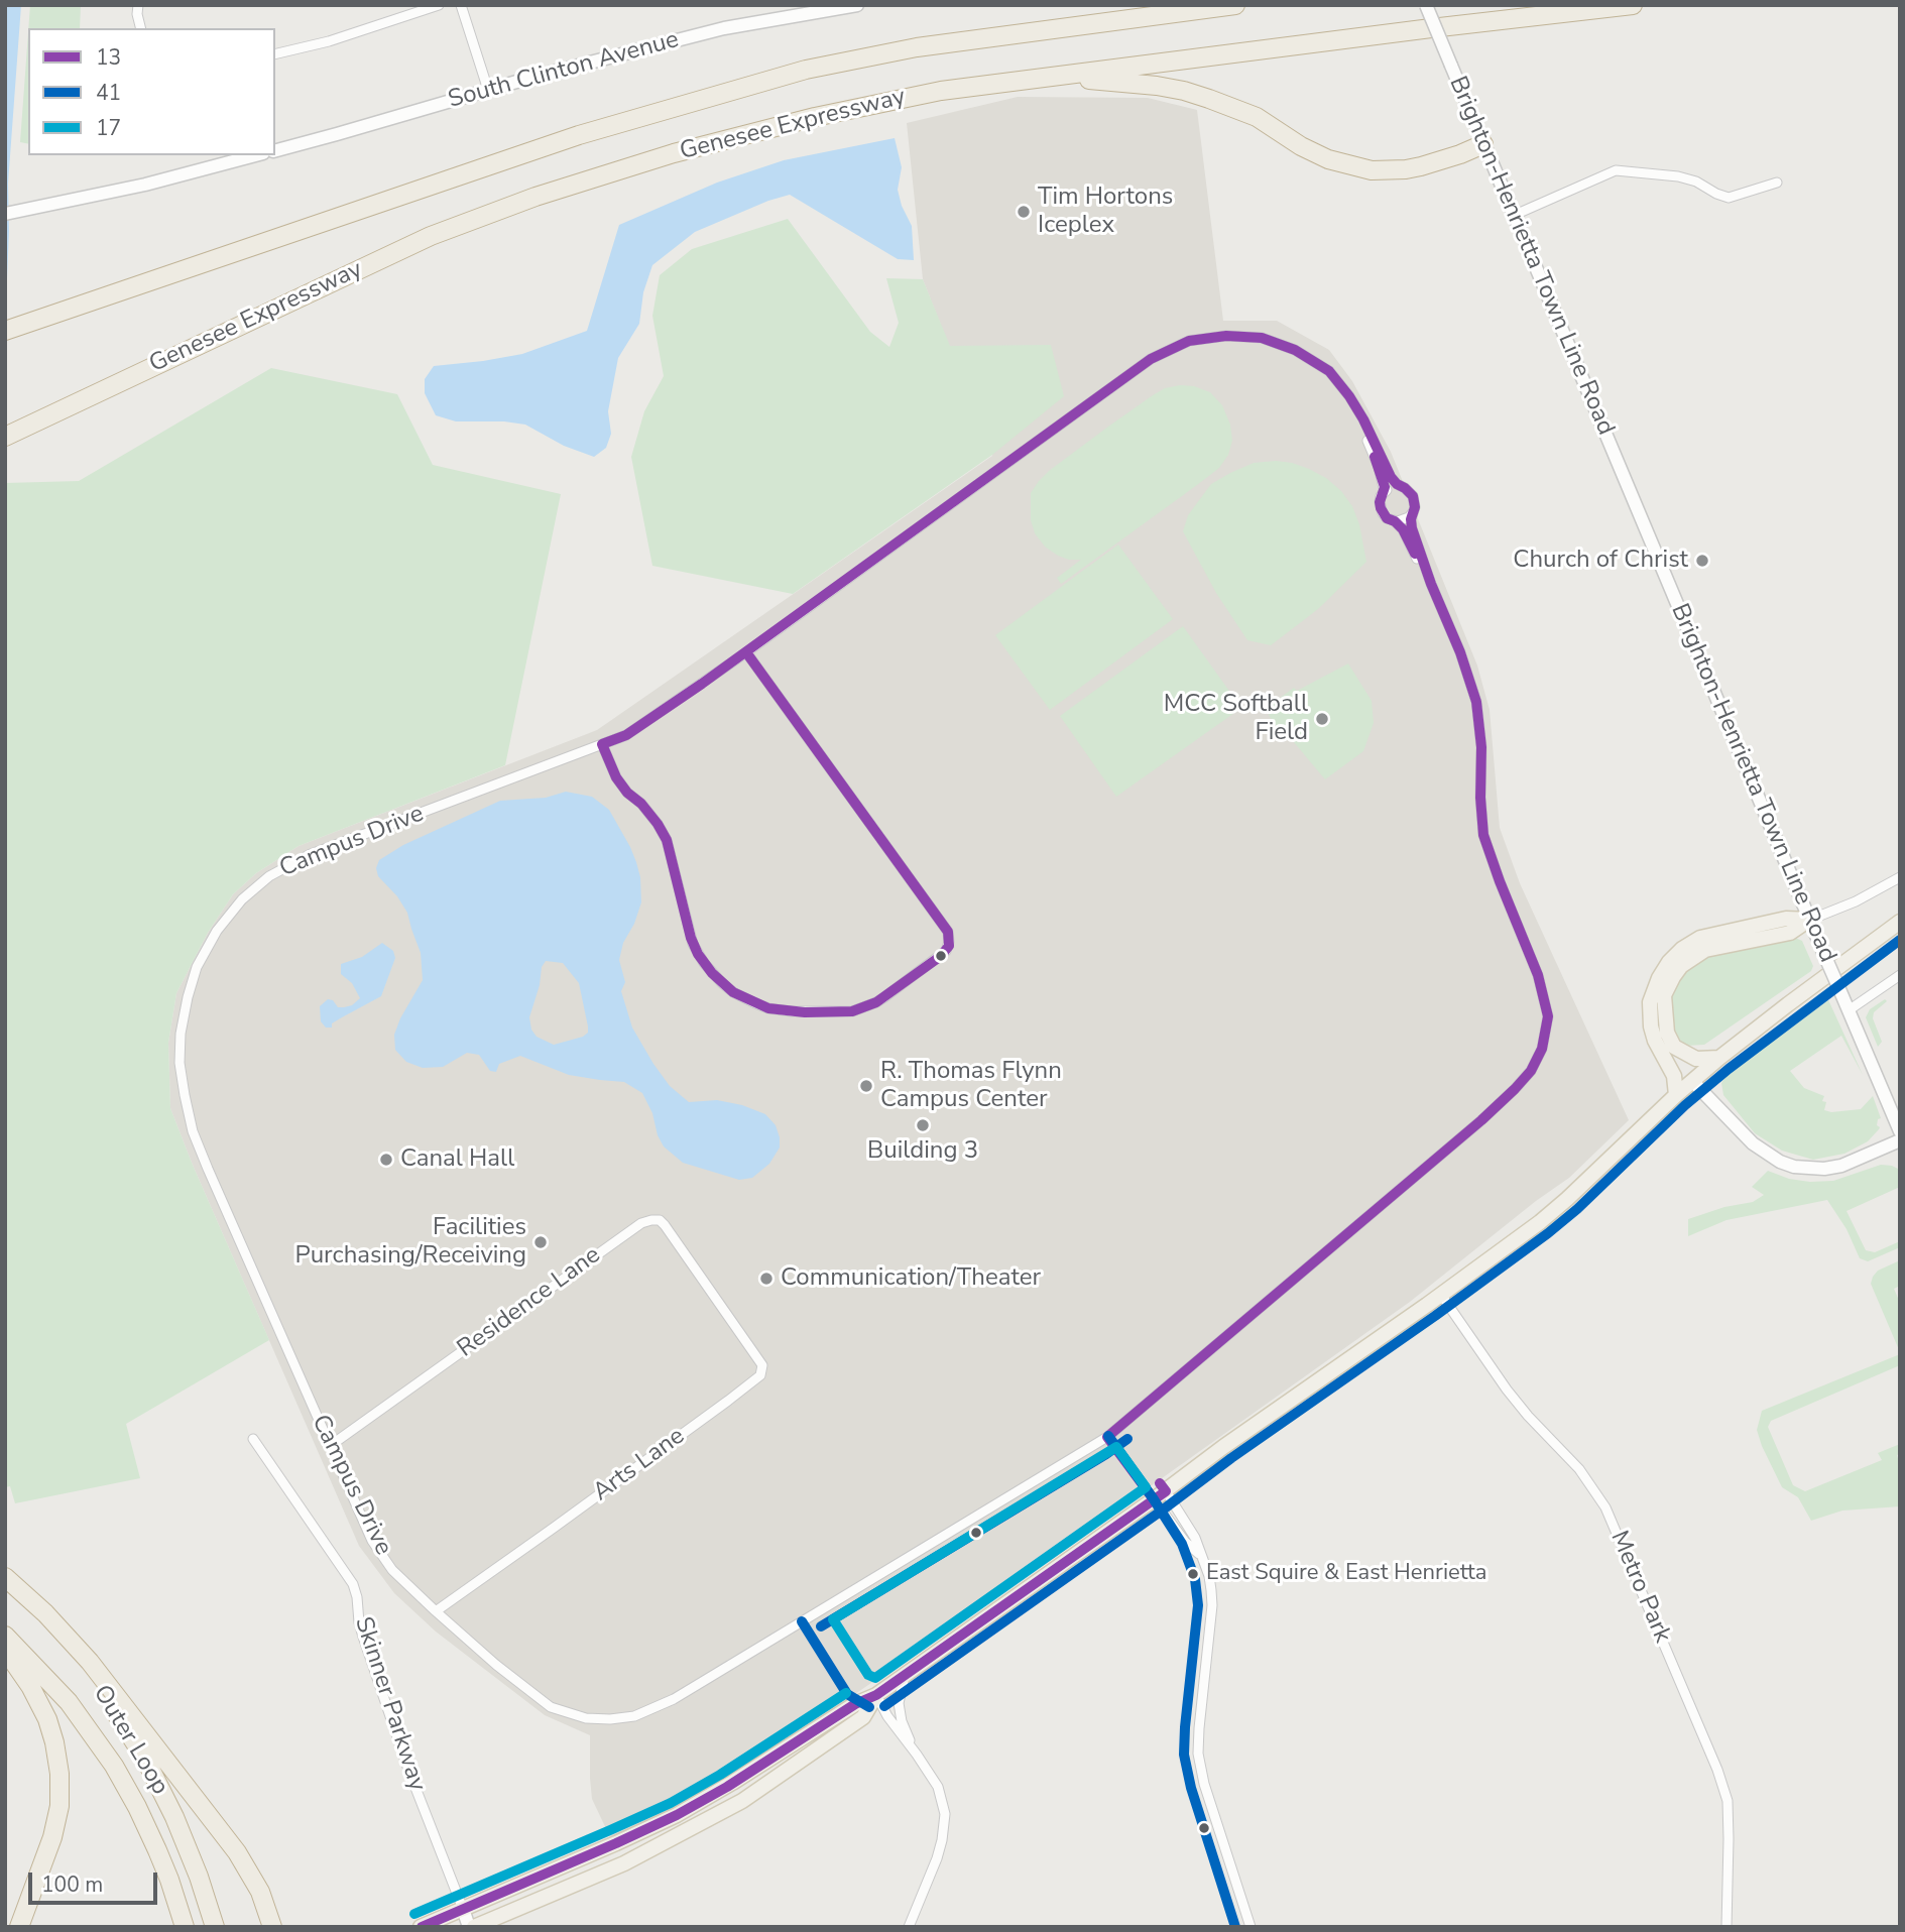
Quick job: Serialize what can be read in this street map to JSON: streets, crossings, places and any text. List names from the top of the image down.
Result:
{
  "streets": {
    "highway": ["Genesee Expressway", "Outer Loop"],
    "street": [
      "South Clinton Avenue",
      "Brighton-Henrietta Town Line Road",
      "Campus Drive",
      "Residence Lane",
      "Arts Lane",
      "Metro Park",
      "Skinner Parkway"
    ]
  },
  "crossings": [
    ["Campus Drive", "Residence Lane"],
    ["Campus Drive", "Arts Lane"],
    ["Residence Lane", "Arts Lane"]
  ],
  "places": [
    "Tim Hortons Iceplex",
    "Church of Christ",
    "MCC Softball Field",
    "R. Thomas Flynn Campus Center",
    "Building 3",
    "Canal Hall",
    "Facilities Purchasing/Receiving",
    "Communication/Theater",
    "East Squire & East Henrietta"
  ],
  "lines": ["transit line 13", "transit line 41", "transit line 17"],
  "legend": ["13", "41", "17"],
  "scale_bar": "100 m"
}
